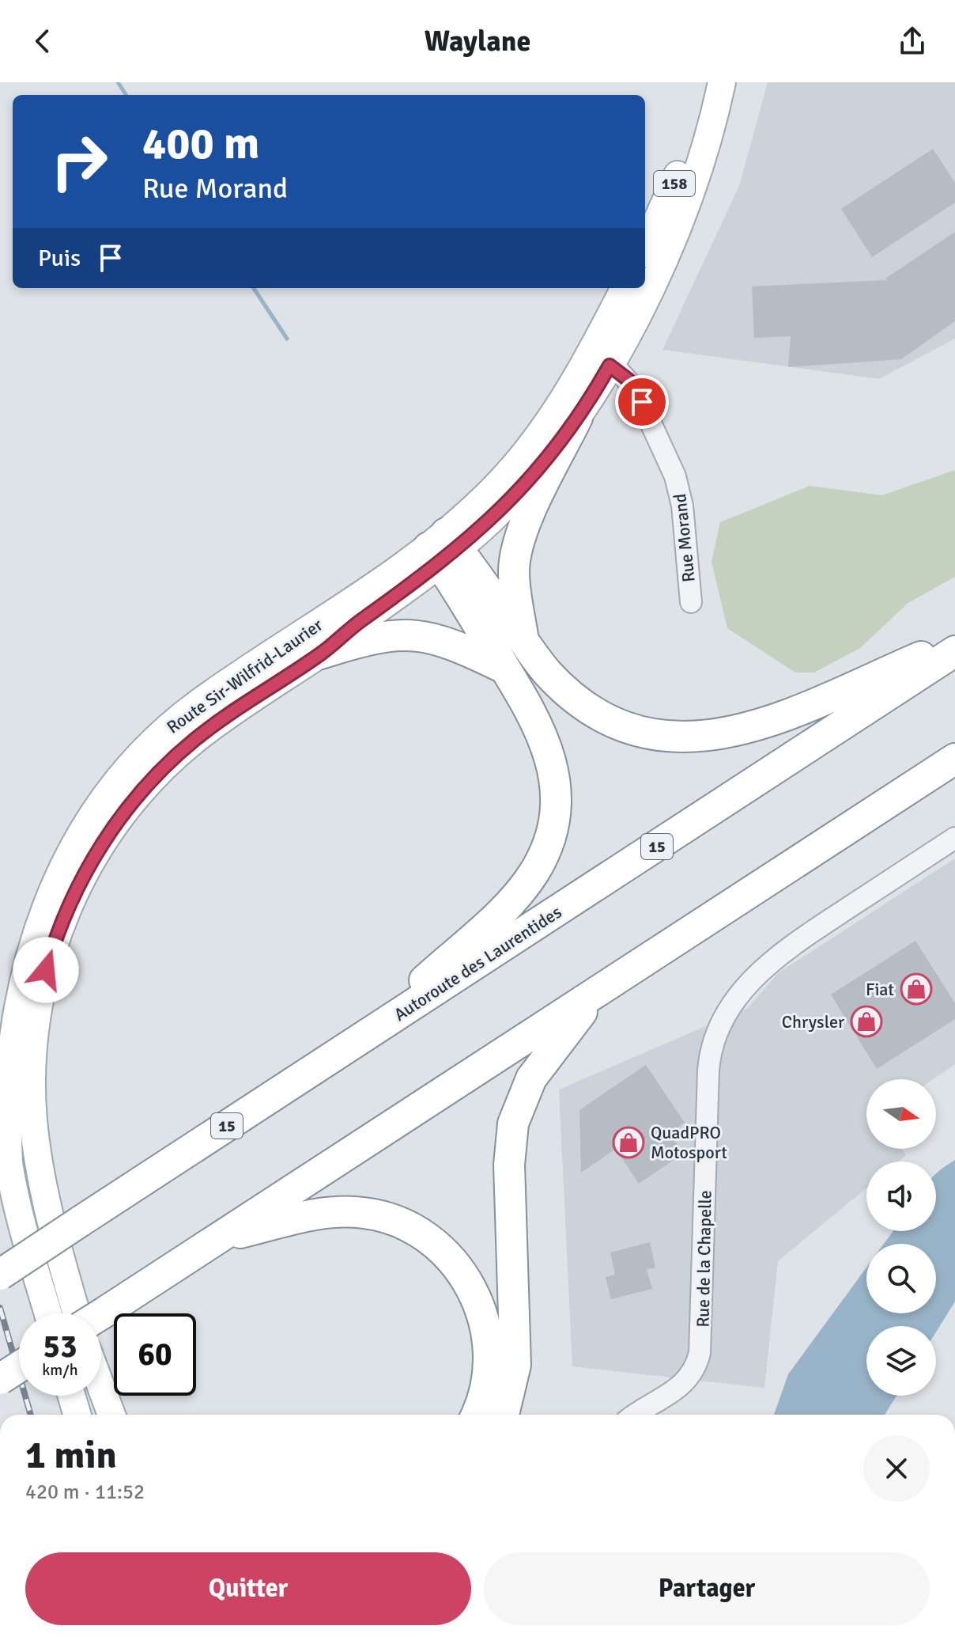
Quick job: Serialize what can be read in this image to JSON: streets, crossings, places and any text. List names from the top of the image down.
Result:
{
  "streets": {
    "highway": ["15", "Autoroute des Laurentides"],
    "main road": ["158", "Route Sir-Wilfrid-Laurier"],
    "street": ["Rue Morand", "Rue de la Chapelle"]
  },
  "crossings": [
    ["Rue Morand", "Route Sir-Wilfrid-Laurier"]
  ],
  "places": {
    "shop": ["Fiat", "Chrysler", "QuadPRO Motosport"]
  },
  "north": "right",
  "page": {
    "header": "Waylane",
    "turn": ["400 m", "Rue Morand"],
    "then": "Puis",
    "speed": "53 km/h",
    "limit": "60",
    "heading": ["1 min", "420 m · 11:52"],
    "buttons": ["Quitter", "Partager"]
  }
}
